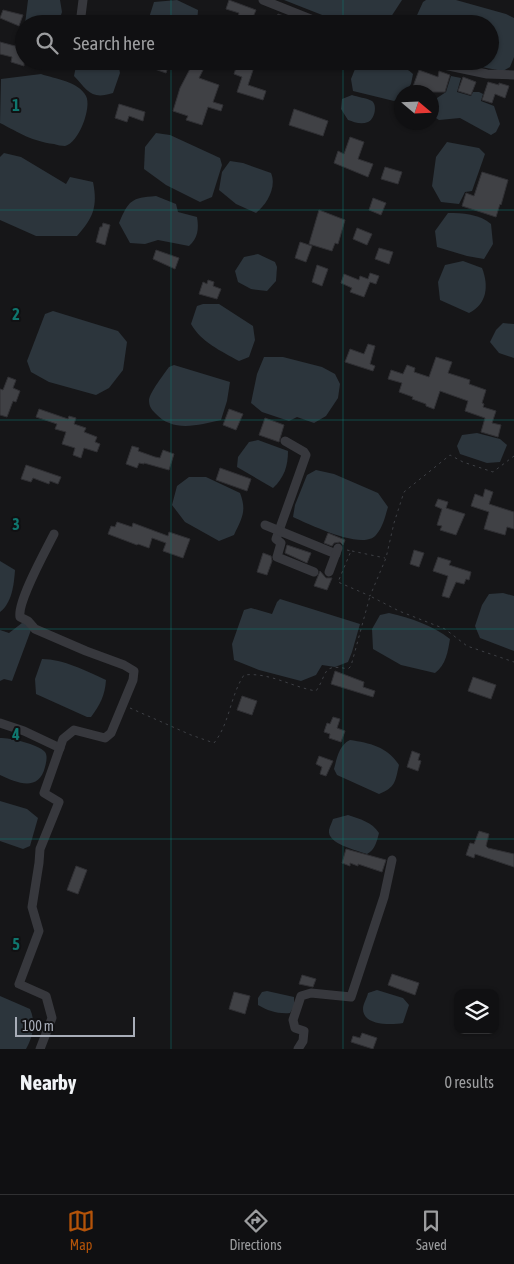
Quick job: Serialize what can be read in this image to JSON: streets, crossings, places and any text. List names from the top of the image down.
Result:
{
  "scale_bar": "100 m",
  "north": "right",
  "page": {
    "search": "Search here",
    "scale": "100 m",
    "heading": ["Nearby", "0 results"],
    "nav": ["Map", "Directions", "Saved"]
  },
  "grid": {
    "rows": [
      "1",
      "2",
      "3",
      "4",
      "5"
    ]
  }
}
